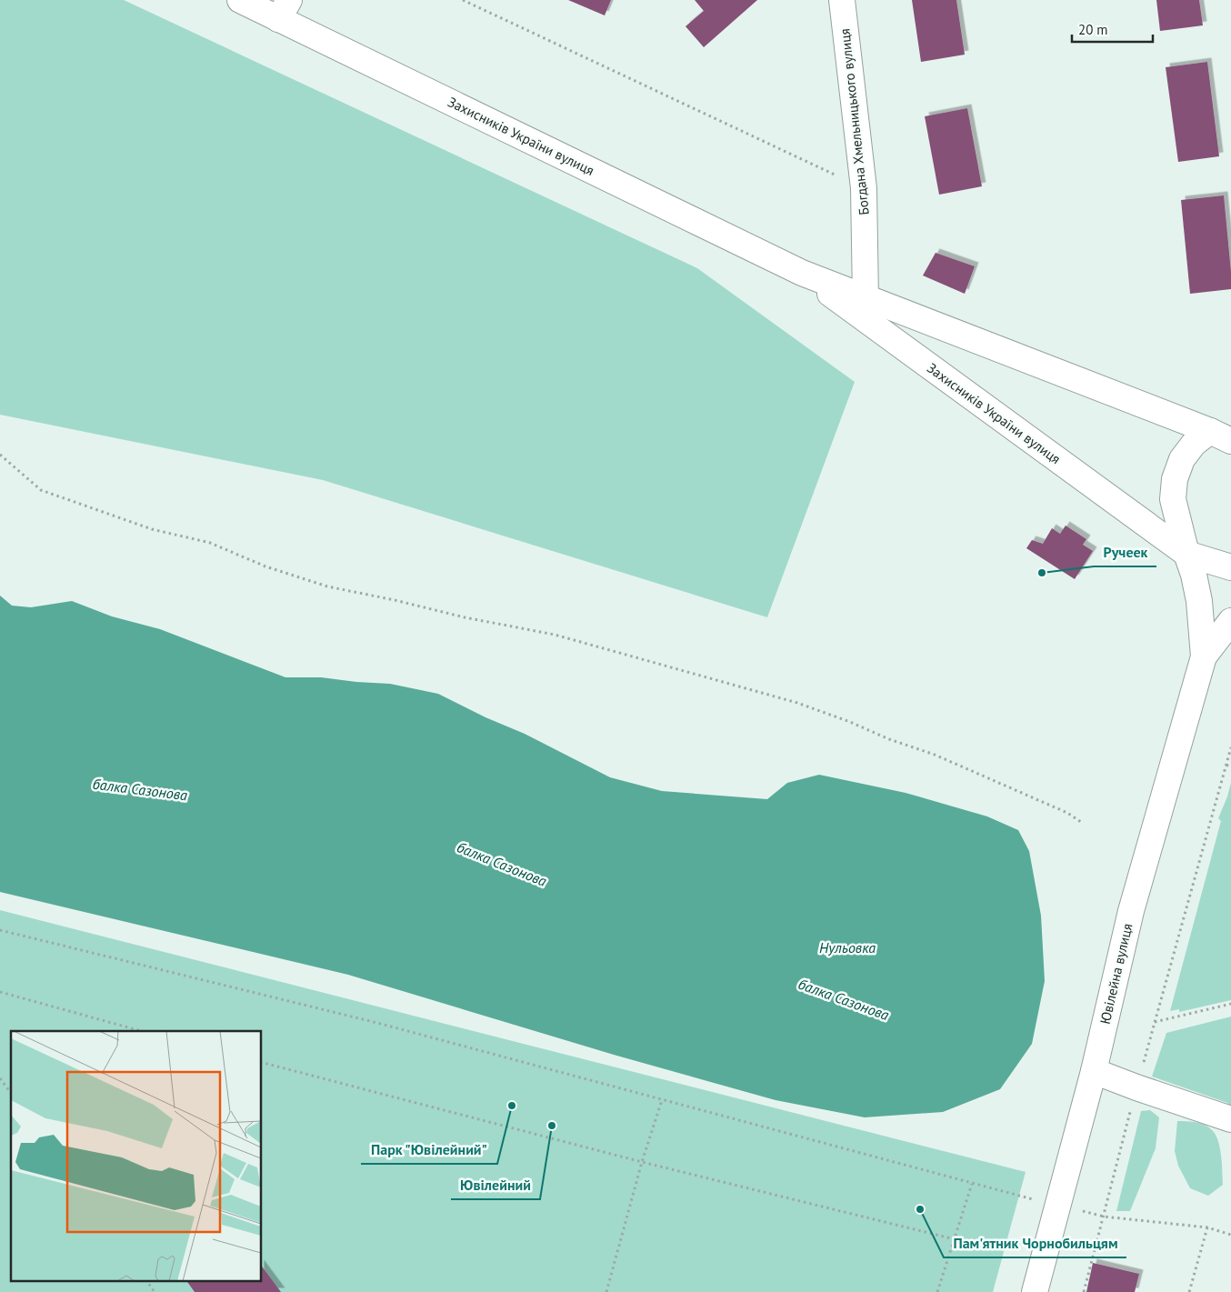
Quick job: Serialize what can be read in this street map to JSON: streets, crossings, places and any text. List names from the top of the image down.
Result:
{
  "streets": {
    "main road": ["Богдана Хмельницького вулиця", "Захисників України вулиця", "Ювілейна вулиця"]
  },
  "crossings": [
    ["Богдана Хмельницького вулиця", "Захисників України вулиця"],
    ["Захисників України вулиця", "Ювілейна вулиця"]
  ],
  "water": ["балка Сазонова", "Нульовка"],
  "places": [
    "Ручеек",
    "Парк \"Ювілейний\"",
    "Ювілейний",
    "Пам'ятник Чорнобильцям"
  ],
  "scale_bar": "20 m"
}
